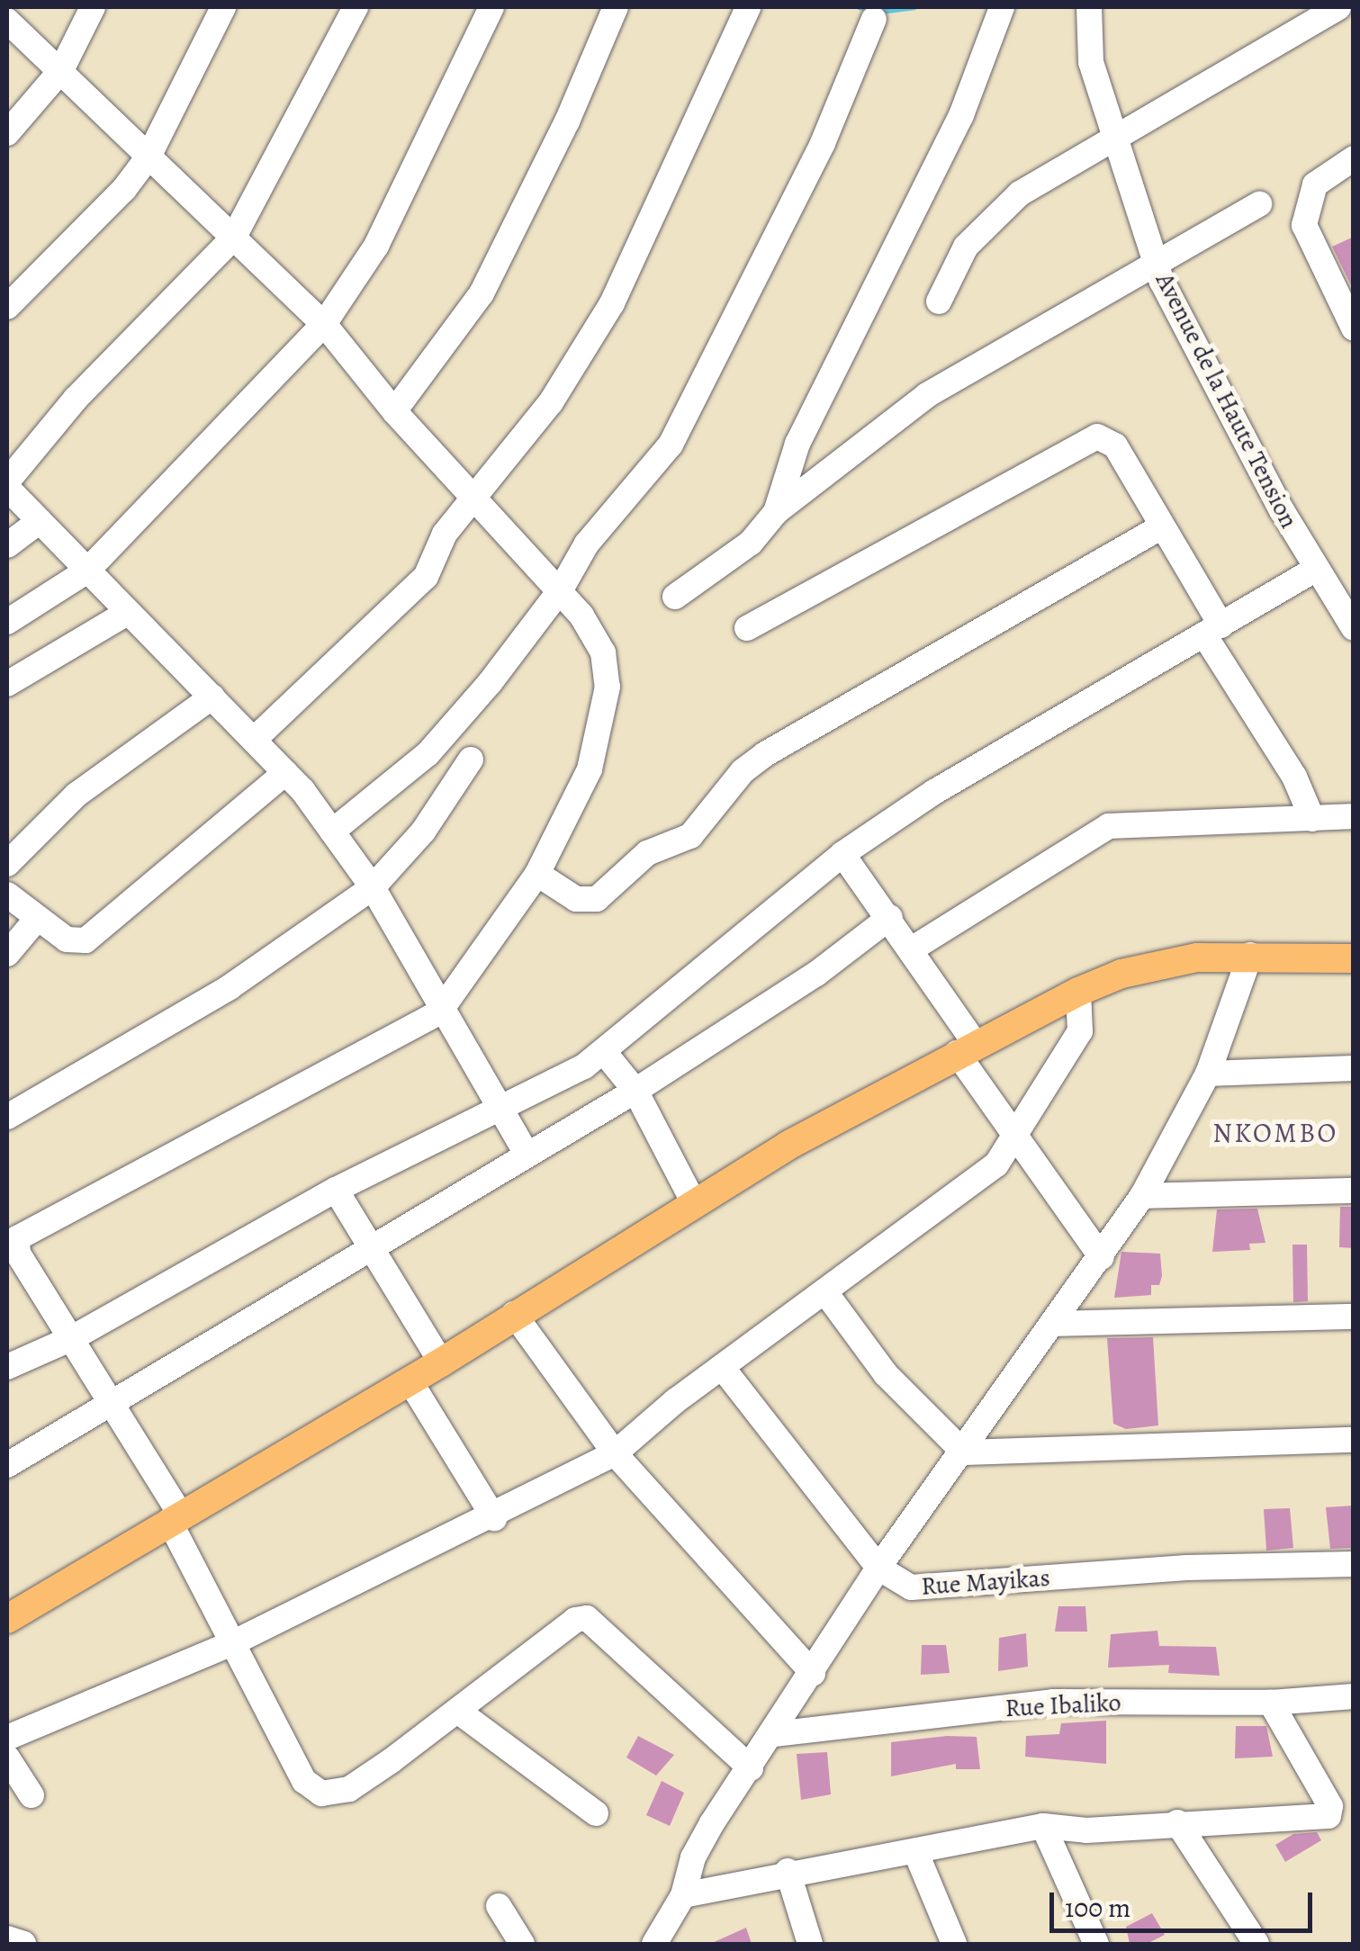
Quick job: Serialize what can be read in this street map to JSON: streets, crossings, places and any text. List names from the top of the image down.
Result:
{
  "streets": {
    "street": ["Avenue de la Haute Tension", "Rue Mayikas", "Rue Ibaliko"]
  },
  "districts": ["NKOMBO"],
  "scale_bar": "100 m"
}
